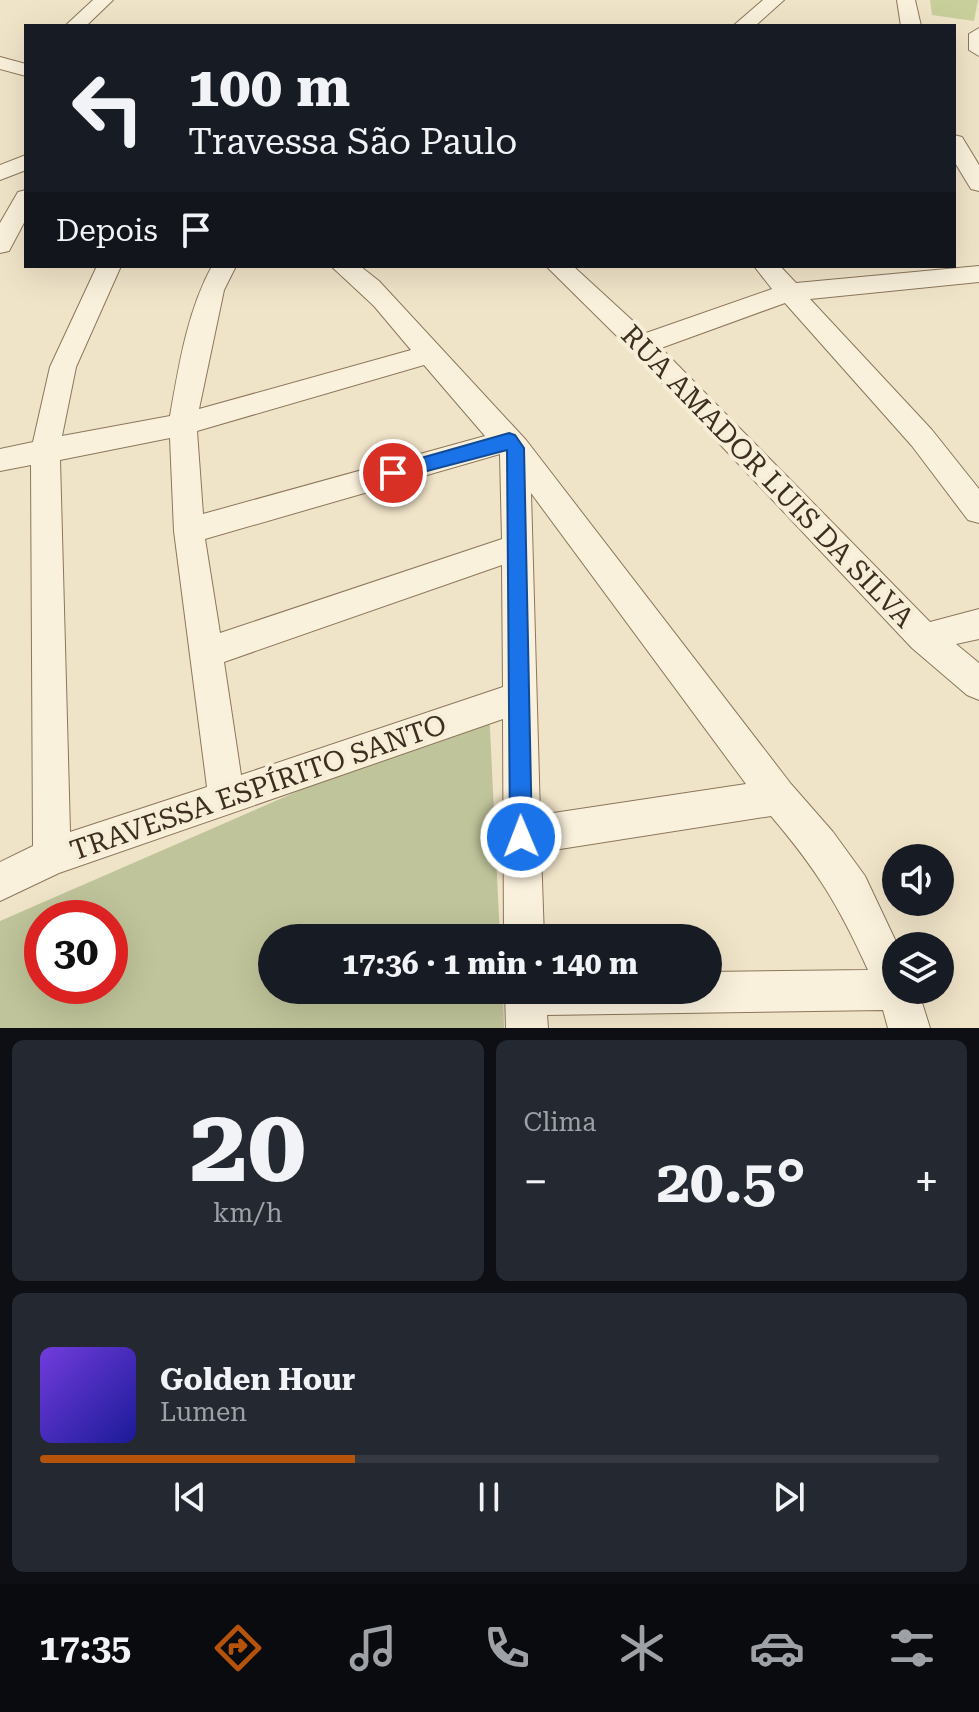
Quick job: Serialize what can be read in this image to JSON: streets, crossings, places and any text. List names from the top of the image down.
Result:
{
  "streets": {
    "street": ["RUA AMADOR LUIS DA SILVA", "TRAVESSA ESPÍRITO SANTO"]
  },
  "page": {
    "turn": ["100 m", "Travessa São Paulo"],
    "then": "Depois",
    "limit": "30",
    "trip": "17:36 · 1 min · 140 m",
    "tile": [
      ["20", "km/h"],
      "Clima"
    ],
    "heat": ["−", "20.5°", "+"],
    "song": ["Golden Hour", "Lumen"],
    "tabs": "17:35"
  }
}
